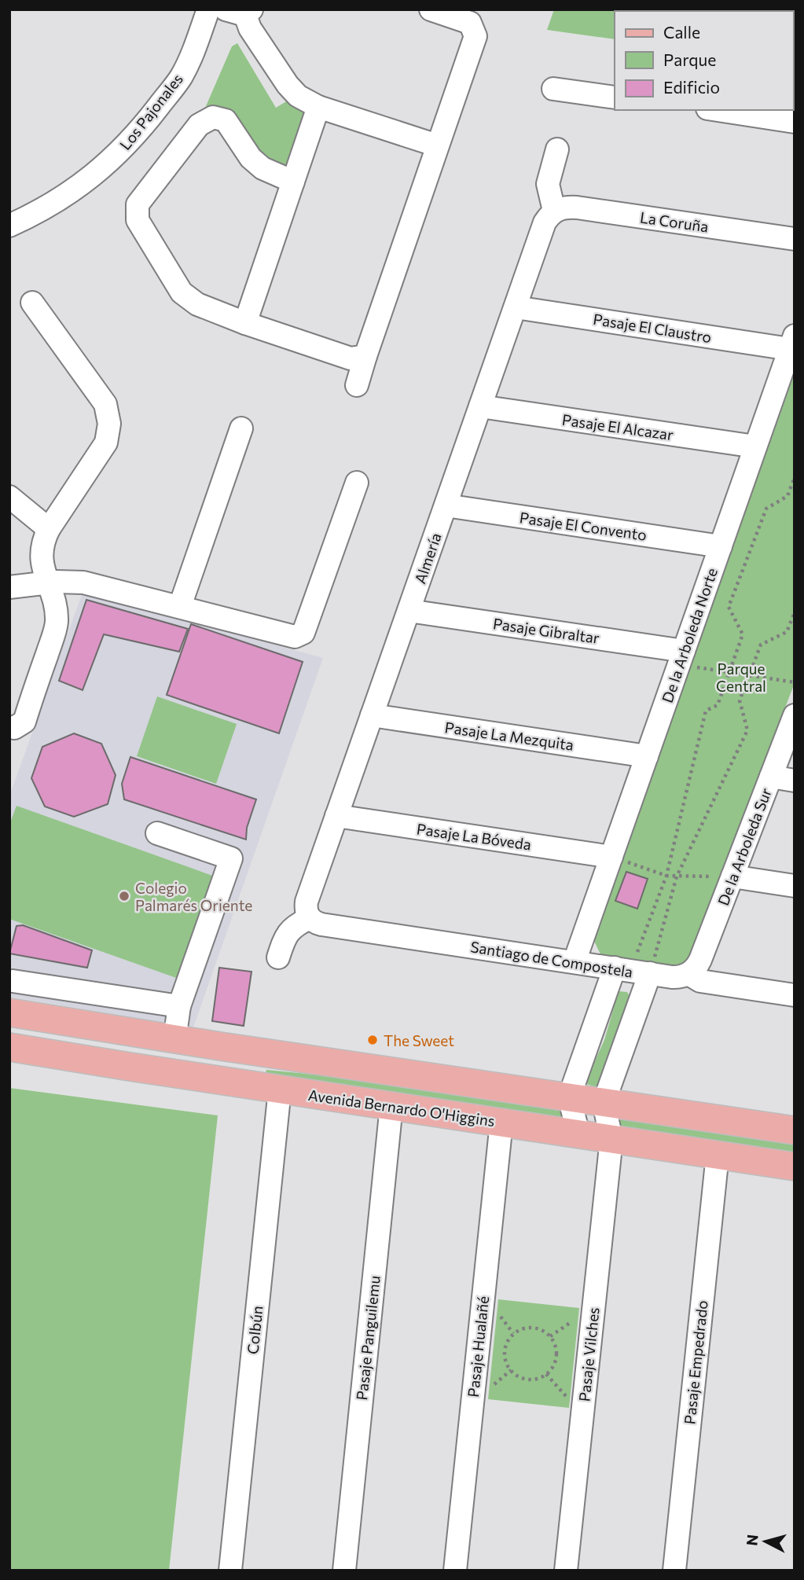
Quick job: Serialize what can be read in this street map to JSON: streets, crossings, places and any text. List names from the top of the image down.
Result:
{
  "streets": {
    "main road": ["Avenida Bernardo O'Higgins"],
    "street": [
      "Los Pajonales",
      "La Coruña",
      "Pasaje El Claustro",
      "Pasaje El Alcazar",
      "Pasaje El Convento",
      "Almería",
      "Pasaje Gibraltar",
      "De la Arboleda Norte",
      "Pasaje La Mezquita",
      "Pasaje La Bóveda",
      "De la Arboleda Sur",
      "Santiago de Compostela",
      "Colbún",
      "Pasaje Panguilemu",
      "Pasaje Hualañé",
      "Pasaje Vilches",
      "Pasaje Empedrado"
    ]
  },
  "crossings": [
    ["La Coruña", "Almería"],
    ["Pasaje El Claustro", "Almería"],
    ["Pasaje El Claustro", "De la Arboleda Norte"],
    ["Pasaje El Alcazar", "Almería"],
    ["Pasaje El Alcazar", "De la Arboleda Norte"],
    ["Pasaje El Convento", "Almería"],
    ["Pasaje El Convento", "De la Arboleda Norte"],
    ["Almería", "Pasaje Gibraltar"],
    ["Almería", "Pasaje La Mezquita"],
    ["Almería", "Pasaje La Bóveda"],
    ["Almería", "Santiago de Compostela"],
    ["Pasaje Gibraltar", "De la Arboleda Norte"],
    ["De la Arboleda Norte", "Pasaje La Mezquita"],
    ["De la Arboleda Norte", "Pasaje La Bóveda"],
    ["De la Arboleda Norte", "Santiago de Compostela"],
    ["De la Arboleda Sur", "Santiago de Compostela"],
    ["Avenida Bernardo O'Higgins", "Colbún"],
    ["Avenida Bernardo O'Higgins", "Pasaje Panguilemu"],
    ["Avenida Bernardo O'Higgins", "Pasaje Hualañé"],
    ["Avenida Bernardo O'Higgins", "Pasaje Vilches"],
    ["Avenida Bernardo O'Higgins", "Pasaje Empedrado"]
  ],
  "parks": ["Parque Central"],
  "places": ["Colegio Palmarés Oriente", "The Sweet"],
  "legend": ["Calle", "Parque", "Edificio"],
  "north": "left"
}
